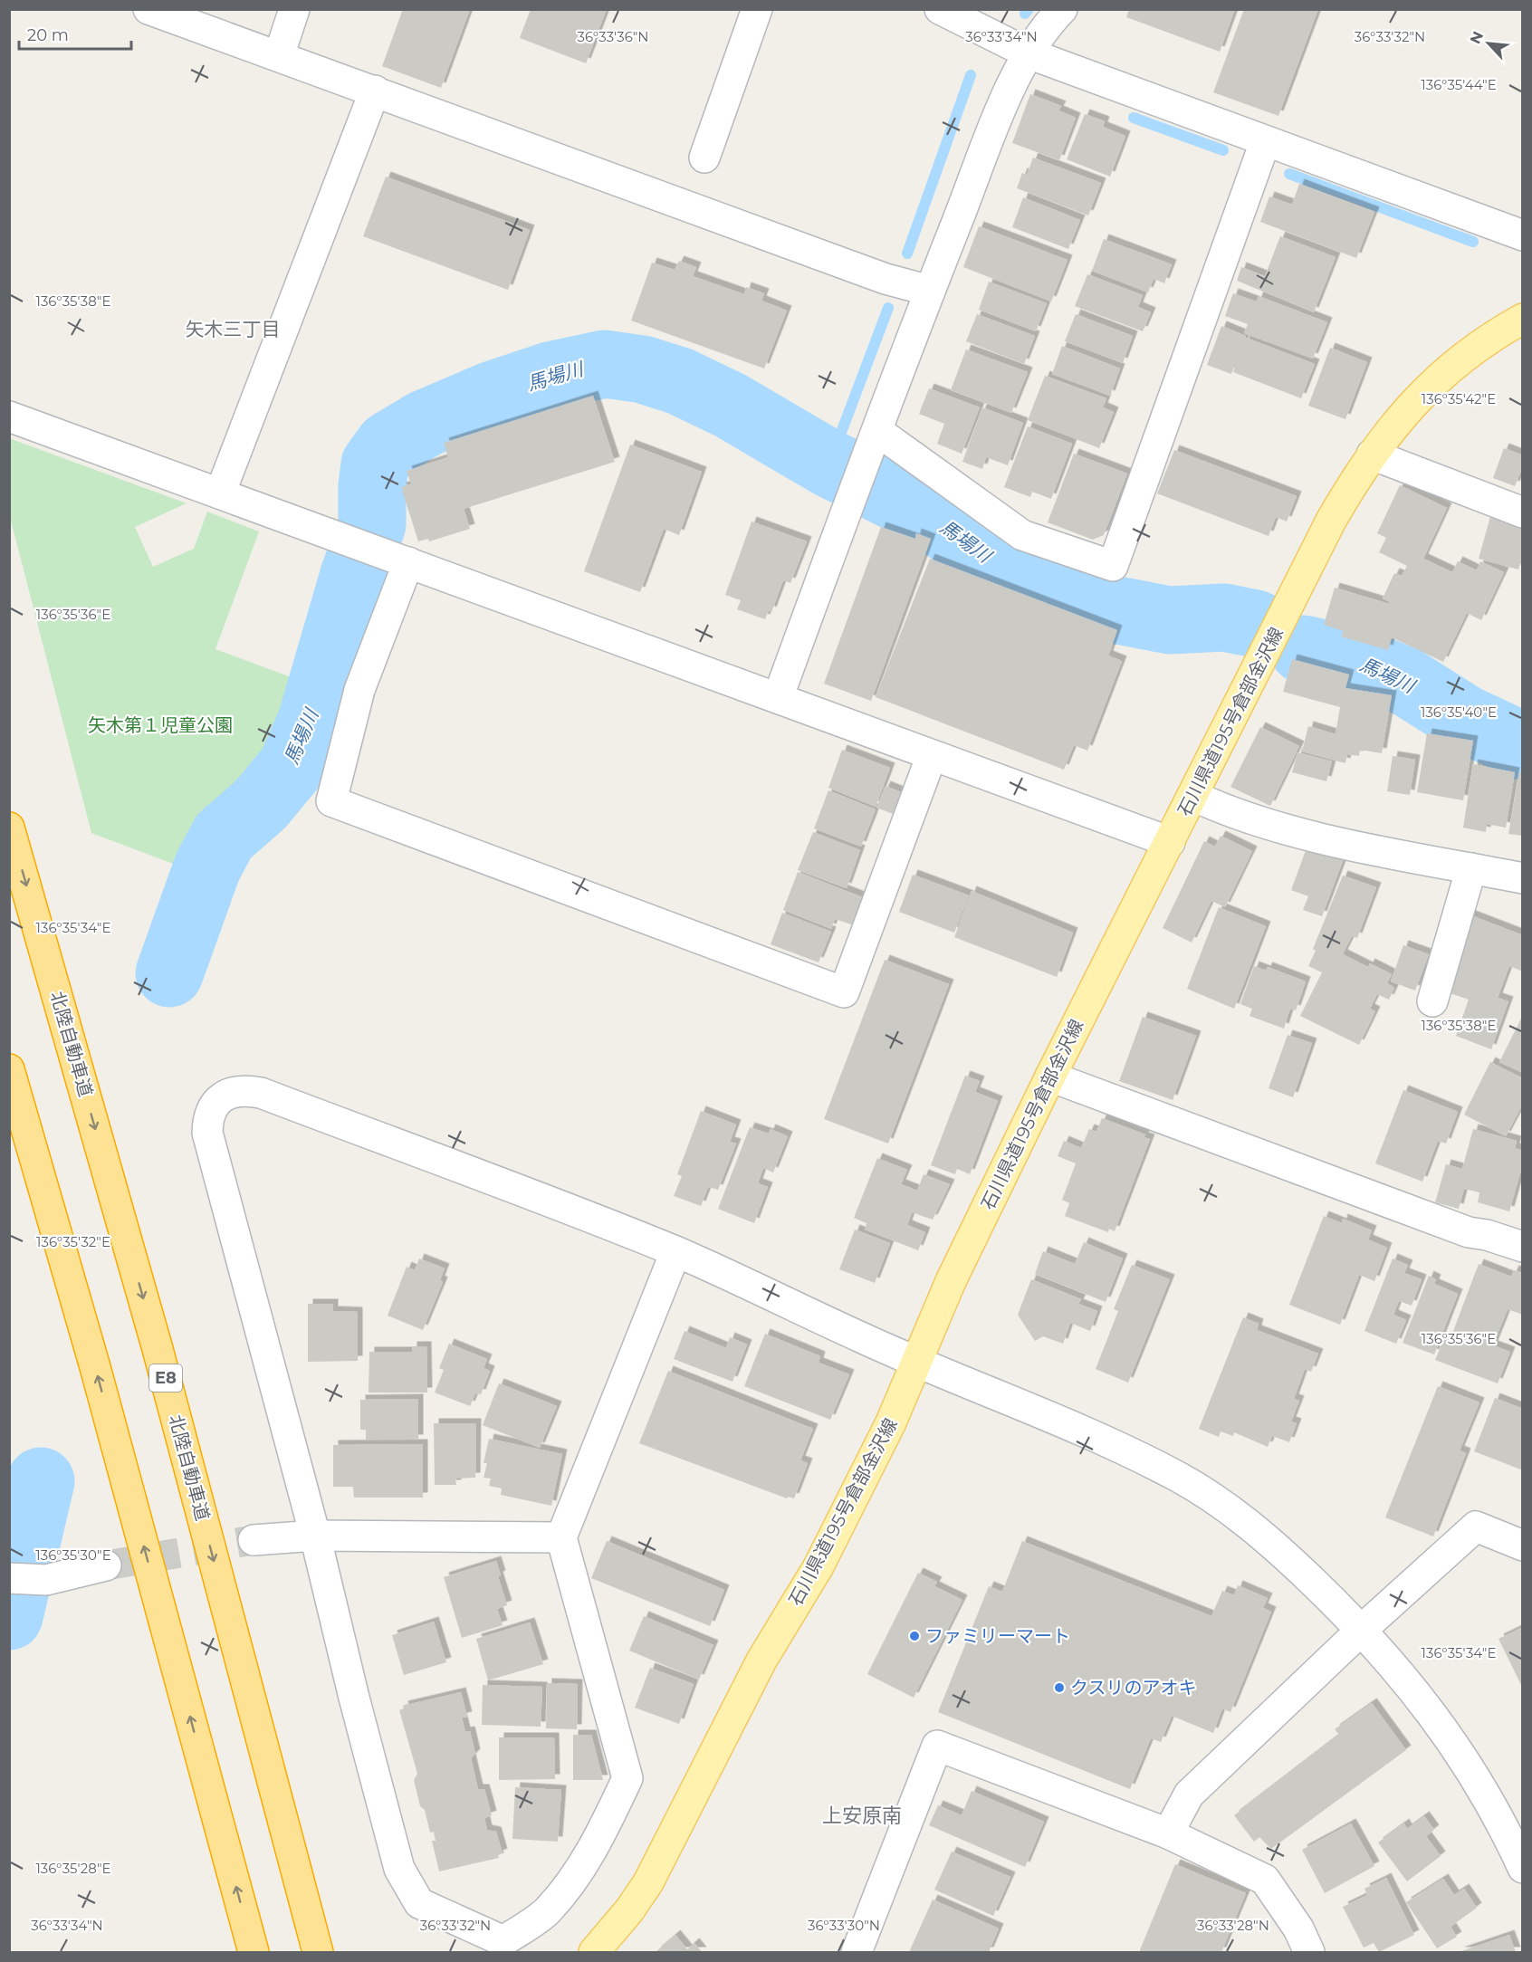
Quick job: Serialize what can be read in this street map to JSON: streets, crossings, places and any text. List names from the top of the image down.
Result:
{
  "streets": {
    "highway": ["北陸自動車道", "E8"],
    "main road": ["石川県道195号倉部金沢線"]
  },
  "districts": ["矢木三丁目", "上安原南"],
  "water": ["馬場川"],
  "parks": ["矢木第１児童公園"],
  "places": ["ファミリーマート", "クスリのアオキ"],
  "scale_bar": "20 m",
  "north": "top left",
  "coordinates": [
    "36°33'36\"N",
    "36°33'34\"N",
    "36°33'32\"N",
    "136°35'44\"E",
    "136°35'38\"E",
    "136°35'42\"E",
    "136°35'36\"E",
    "136°35'40\"E",
    "136°35'34\"E",
    "136°35'32\"E",
    "136°35'30\"E",
    "136°35'28\"E",
    "36°33'30\"N",
    "36°33'28\"N"
  ]
}
